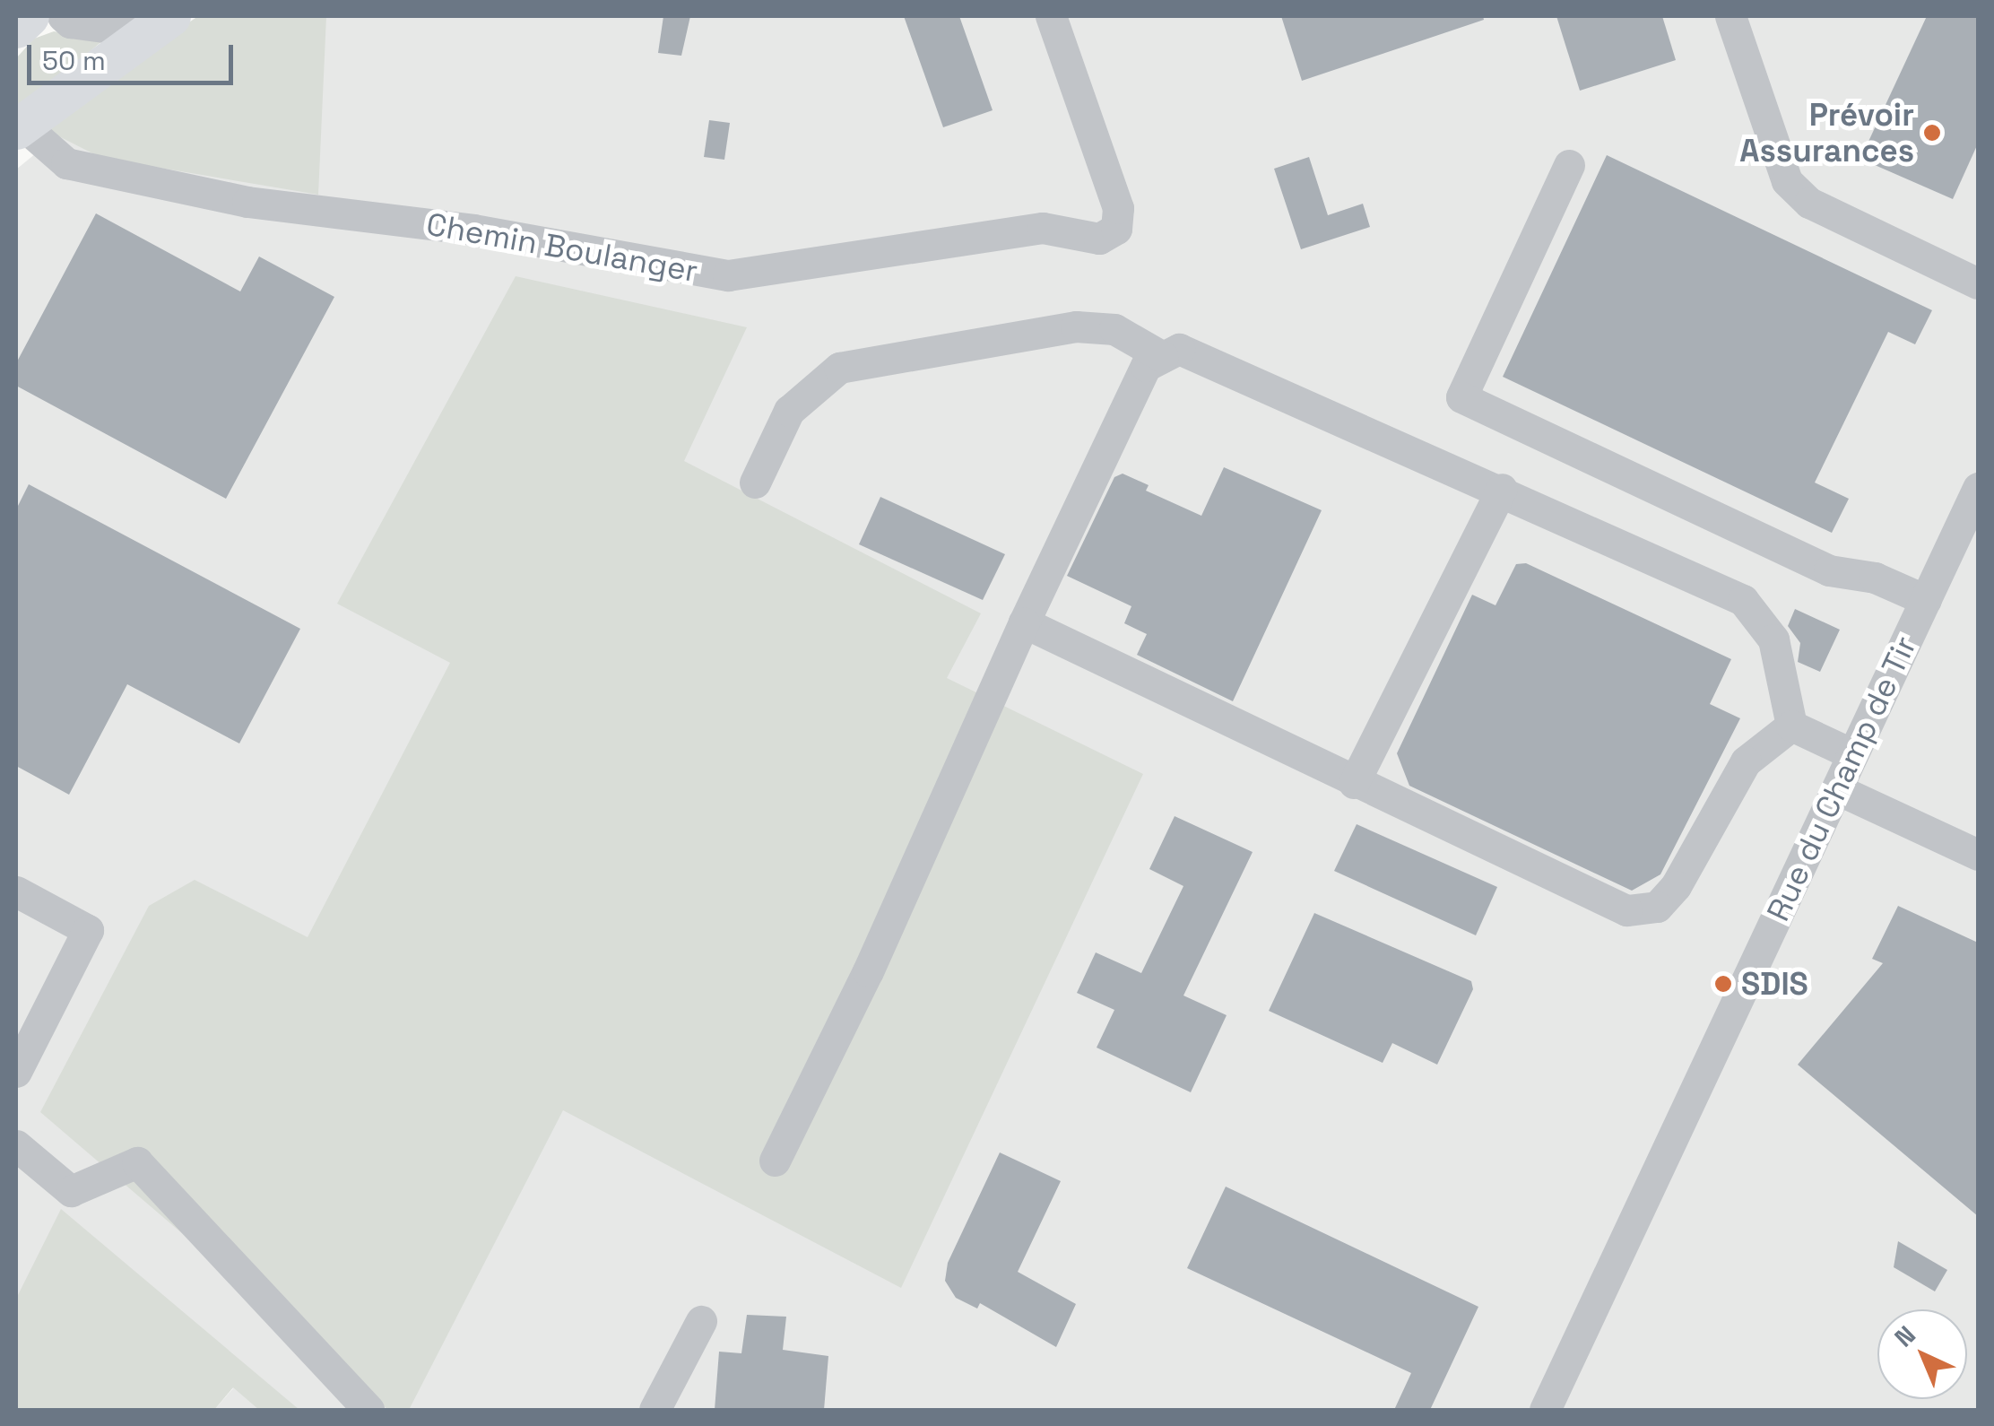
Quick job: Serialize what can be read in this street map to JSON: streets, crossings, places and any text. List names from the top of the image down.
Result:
{
  "streets": {
    "street": ["Chemin Boulanger", "Rue du Champ de Tir"]
  },
  "places": ["Prévoir Assurances", "SDIS"],
  "scale_bar": "50 m",
  "north": "top left"
}
